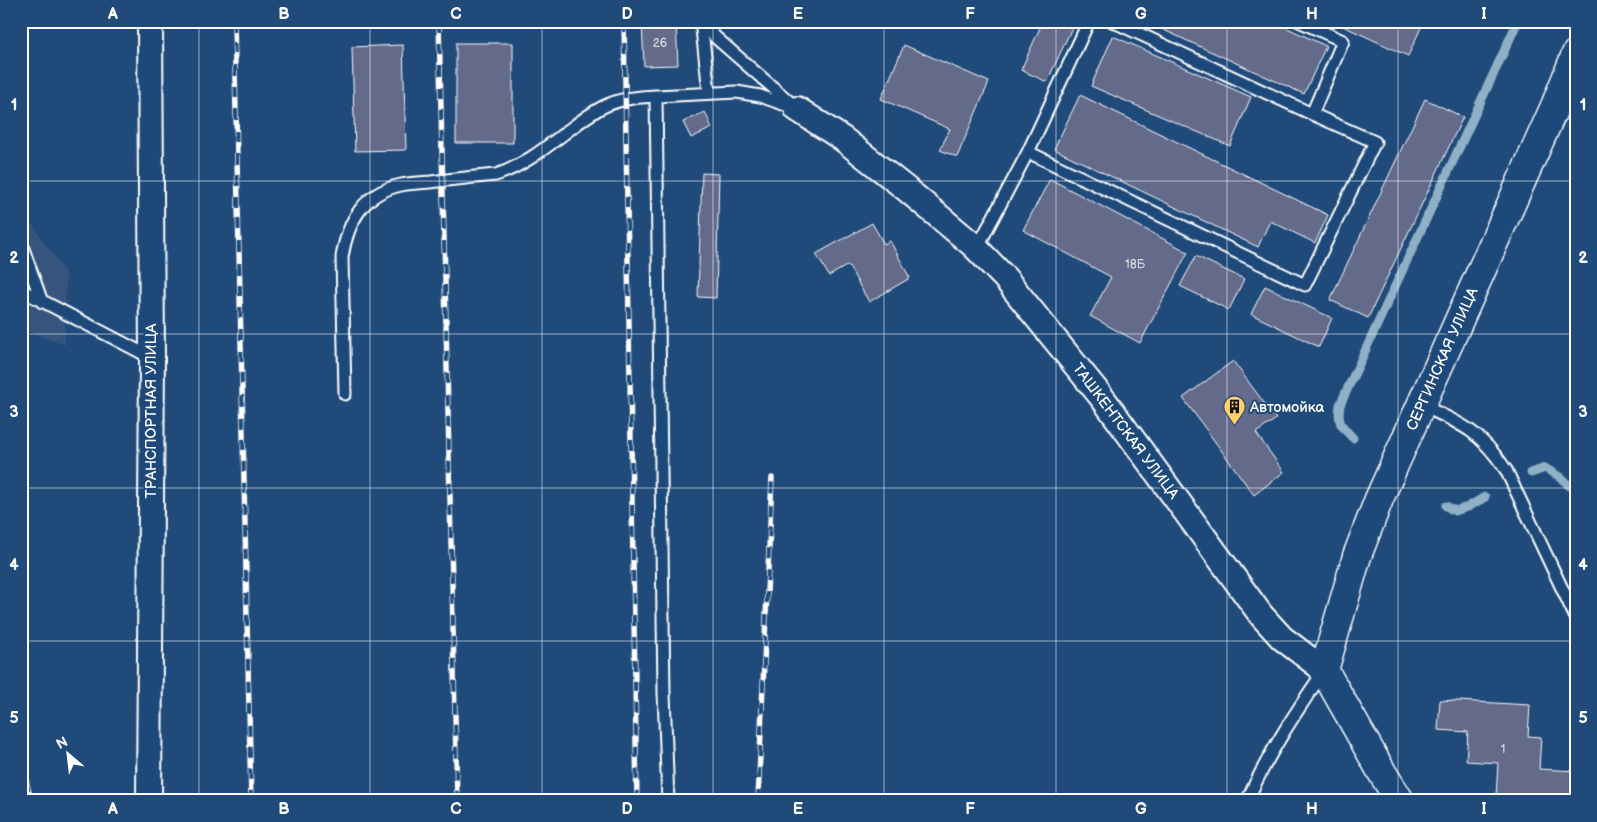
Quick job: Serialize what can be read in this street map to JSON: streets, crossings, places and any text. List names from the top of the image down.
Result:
{
  "streets": {
    "main road": ["СЕРГИНСКАЯ УЛИЦА", "ТАШКЕНТСКАЯ УЛИЦА"],
    "street": ["ТРАНСПОРТНАЯ УЛИЦА"]
  },
  "crossings": [
    ["СЕРГИНСКАЯ УЛИЦА", "ТАШКЕНТСКАЯ УЛИЦА"]
  ],
  "places": {
    "building": ["Автомойка"]
  },
  "house_numbers": ["26", "18Б", "1"],
  "north": "top left",
  "grid": {
    "columns": [
      "A",
      "B",
      "C",
      "D",
      "E",
      "F",
      "G",
      "H",
      "I"
    ],
    "rows": [
      "1",
      "2",
      "3",
      "4",
      "5"
    ]
  }
}
